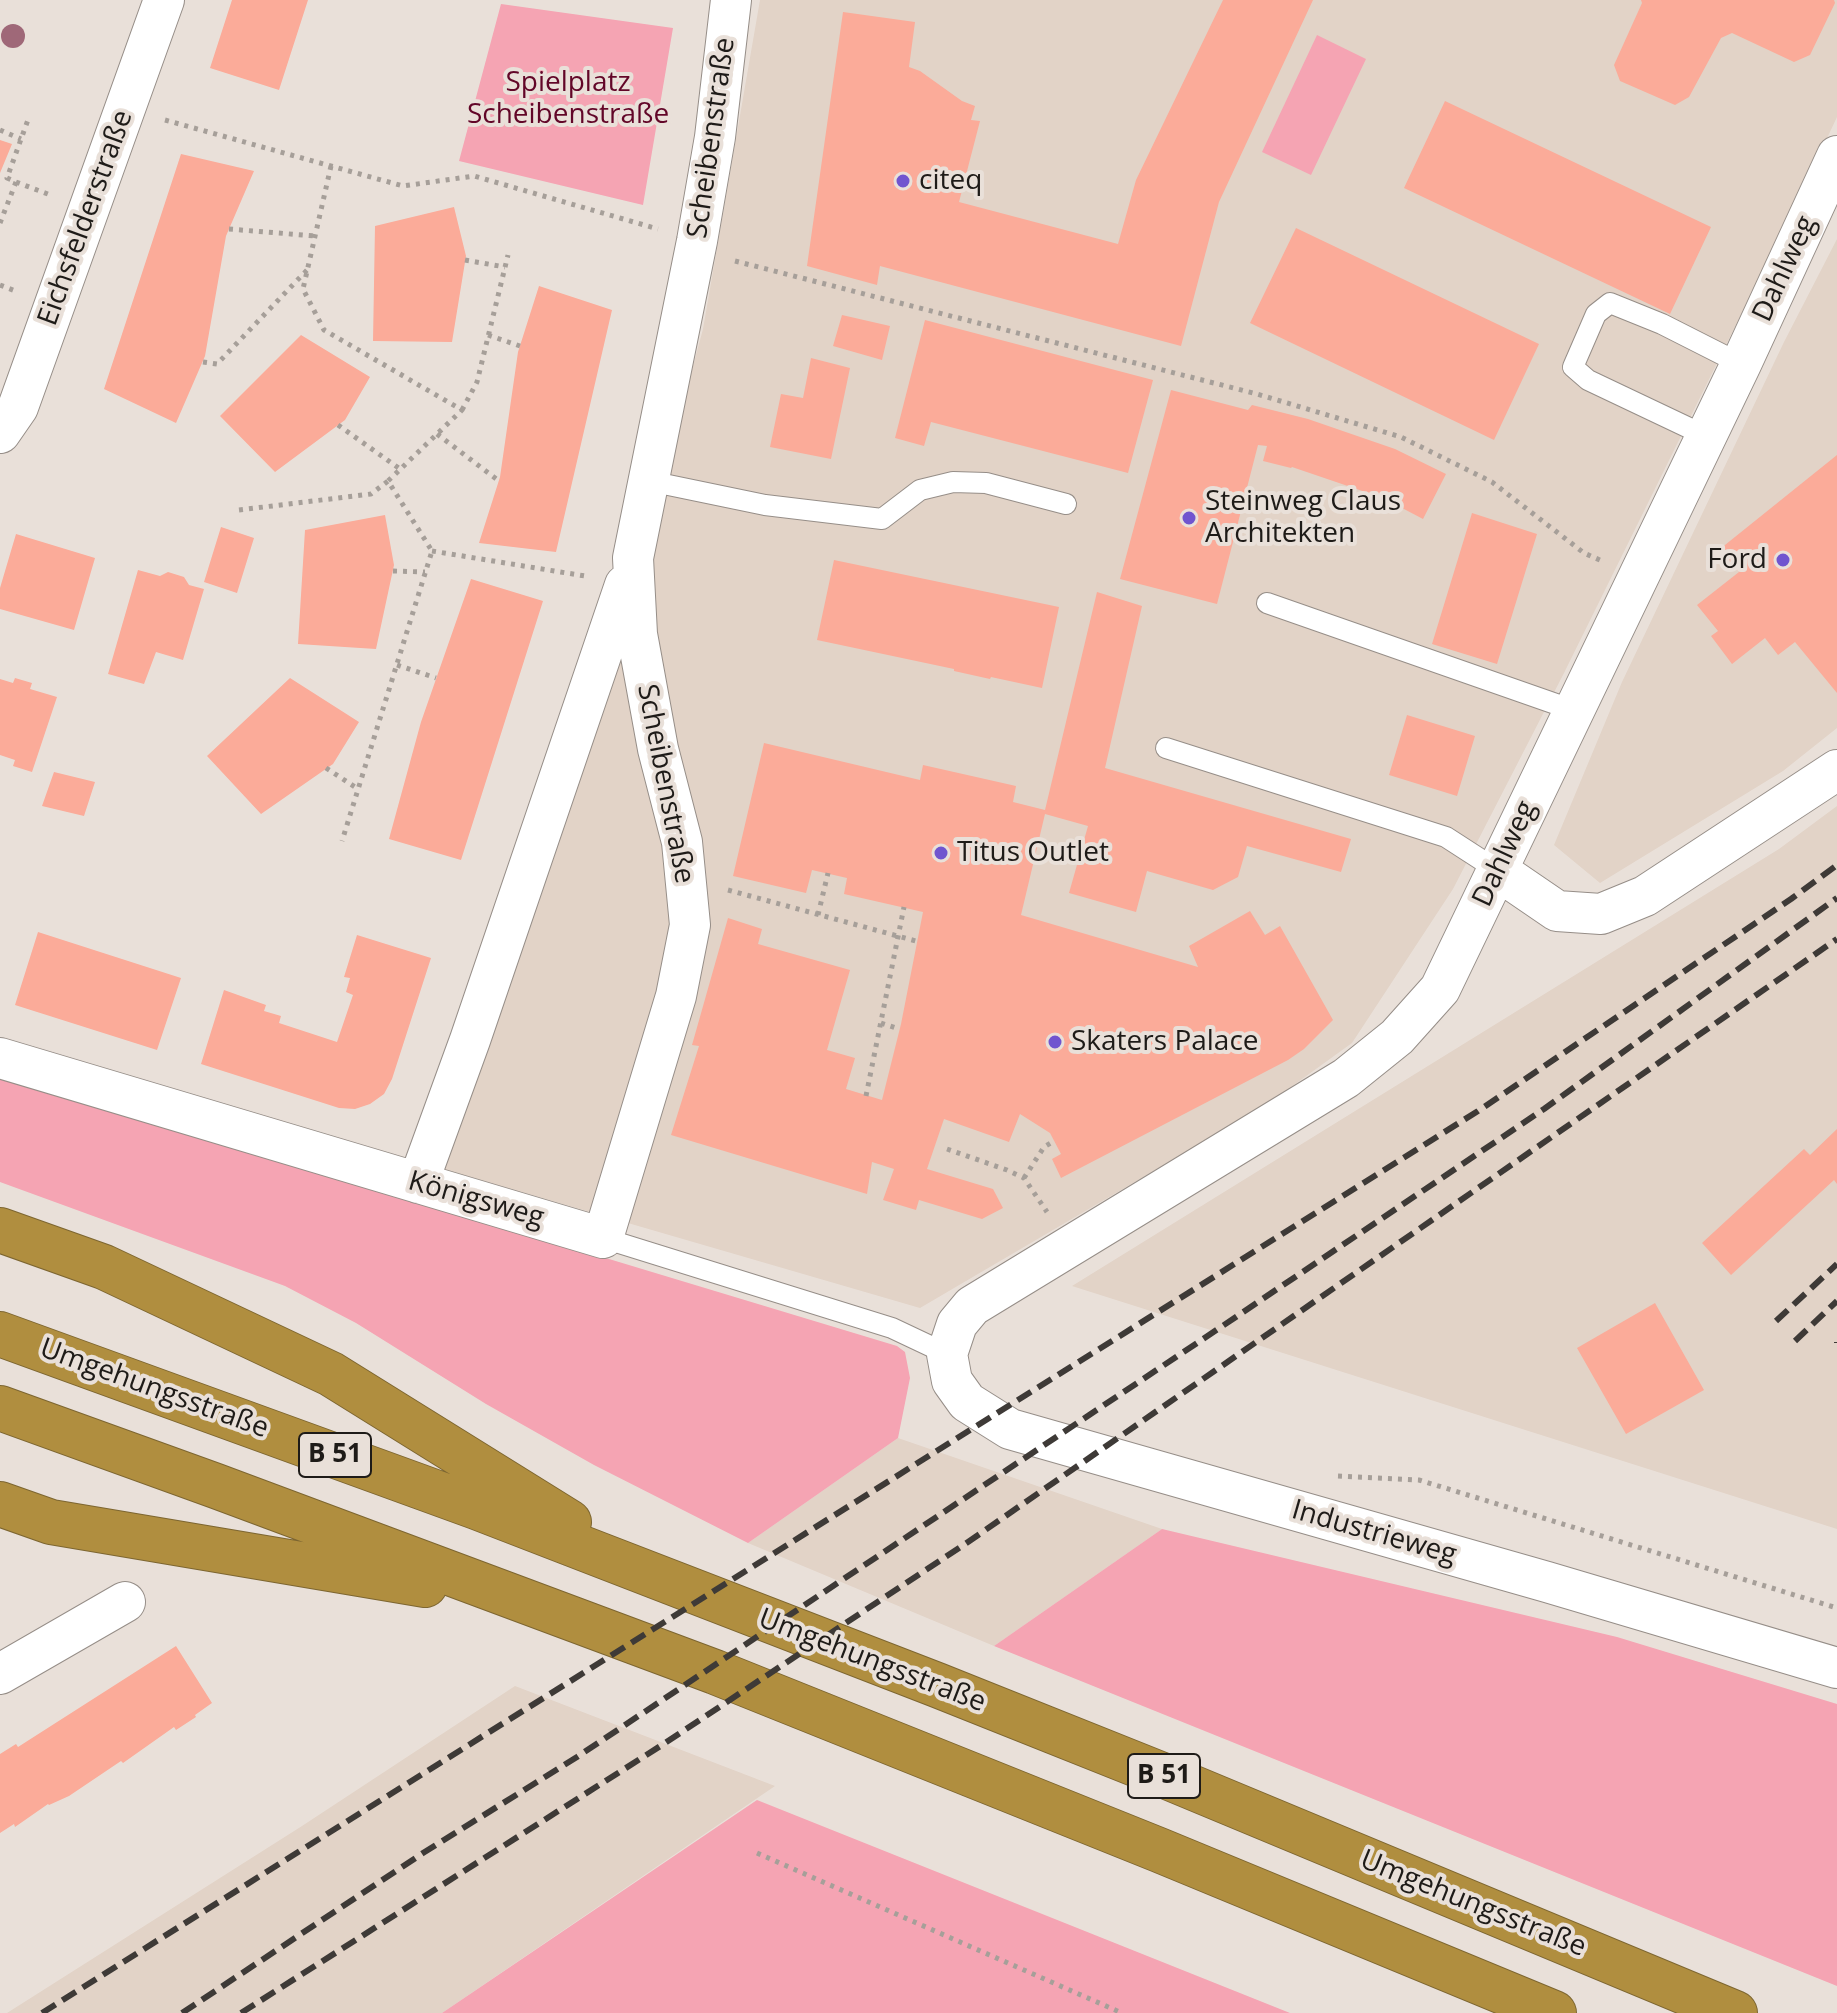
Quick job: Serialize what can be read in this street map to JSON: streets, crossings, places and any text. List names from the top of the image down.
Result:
{
  "streets": {
    "highway": ["Umgehungsstraße", "B 51"],
    "street": [
      "Scheibenstraße",
      "Eichsfelderstraße",
      "Dahlweg",
      "Königsweg",
      "Industrieweg"
    ]
  },
  "crossings": [
    ["Scheibenstraße", "Königsweg"],
    ["Dahlweg", "Königsweg"],
    ["Dahlweg", "Industrieweg"],
    ["Königsweg", "Industrieweg"]
  ],
  "parks": ["Spielplatz Scheibenstraße"],
  "places": [
    "citeq",
    "Steinweg Claus Architekten",
    "Ford",
    "Titus Outlet",
    "Skaters Palace"
  ]
}
